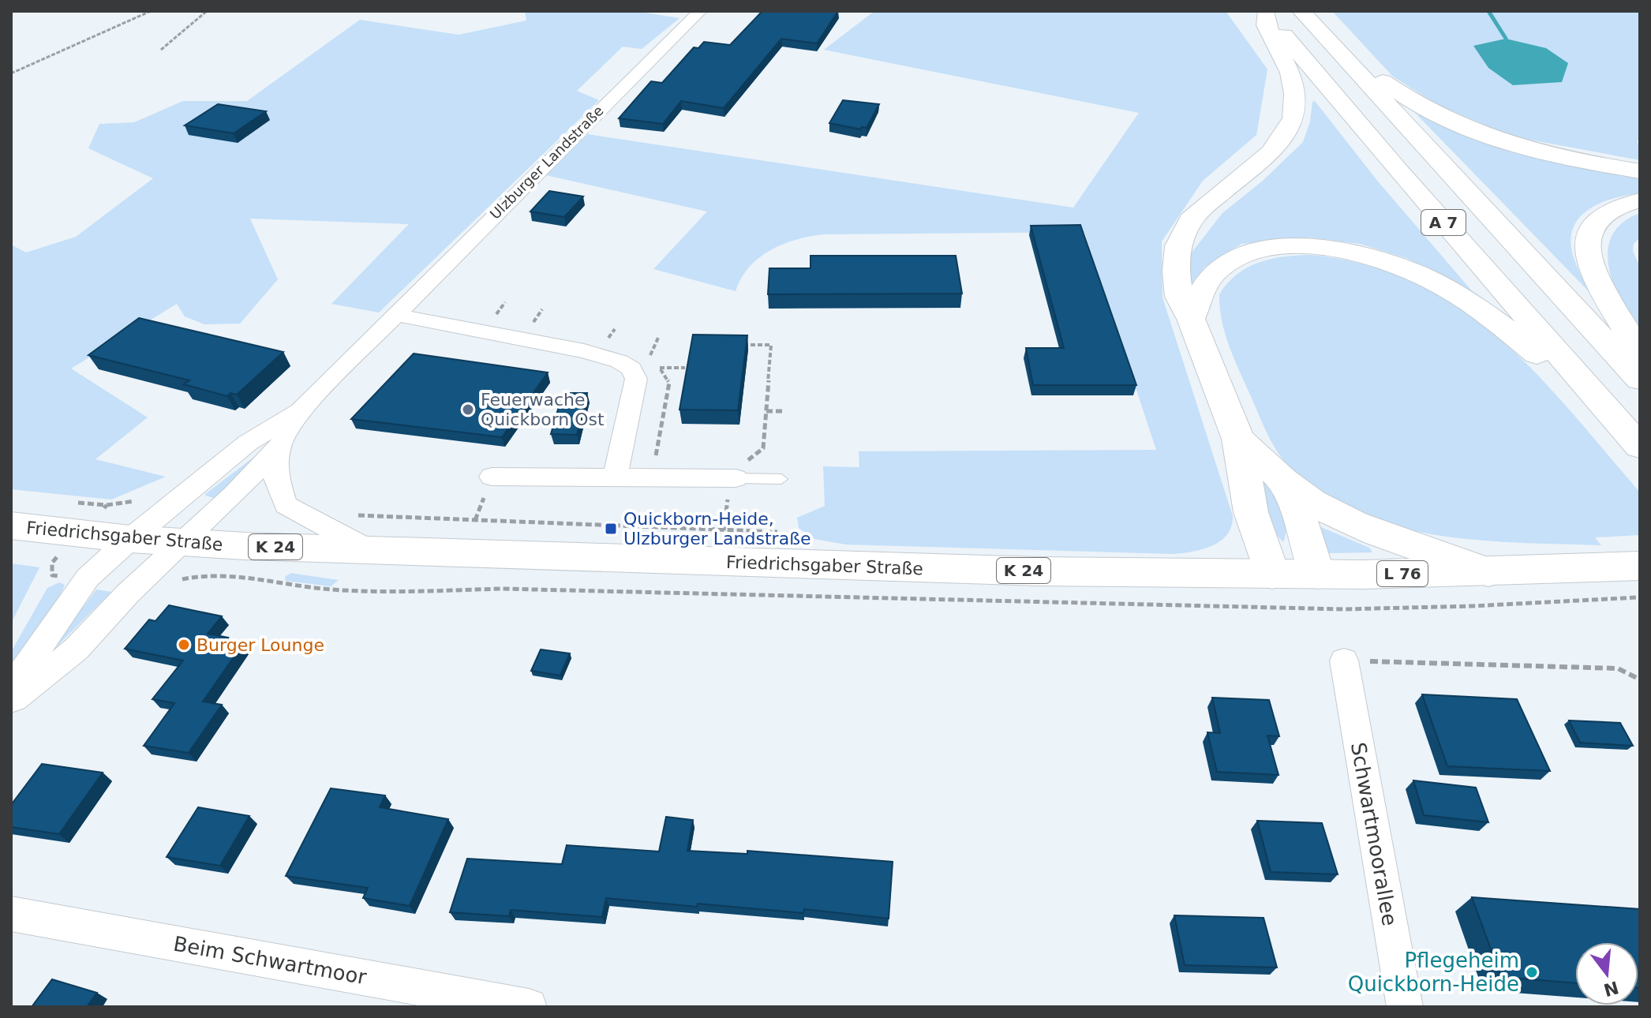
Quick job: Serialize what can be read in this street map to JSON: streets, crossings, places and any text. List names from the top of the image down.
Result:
{
  "streets": {
    "main road": [
      "A 7",
      "Friedrichsgaber Straße",
      "K 24",
      "L 76"
    ],
    "street": ["Ulzburger Landstraße", "Schwartmoorallee", "Beim Schwartmoor"]
  },
  "crossings": [
    ["Ulzburger Landstraße", "Friedrichsgaber Straße"]
  ],
  "places": {
    "other": ["Feuerwache Quickborn Ost", "Burger Lounge", "Pflegeheim Quickborn-Heide"],
    "transit": ["Quickborn-Heide, Ulzburger Landstraße"]
  },
  "north": "bottom"
}
